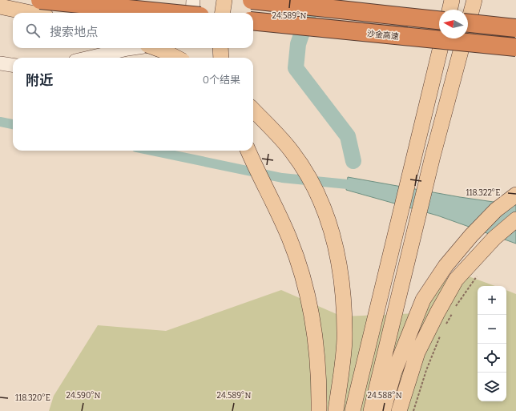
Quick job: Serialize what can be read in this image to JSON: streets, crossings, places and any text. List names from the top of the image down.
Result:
{
  "streets": {
    "highway": ["沙金高速"]
  },
  "north": "left",
  "page": {
    "search": "搜索地点",
    "heading": ["附近", "0个结果"],
    "map_buttons": ["+", "−"]
  },
  "coordinates": [
    "24.589°N",
    "118.322°E",
    "24.590°N",
    "24.588°N",
    "118.320°E"
  ]
}
